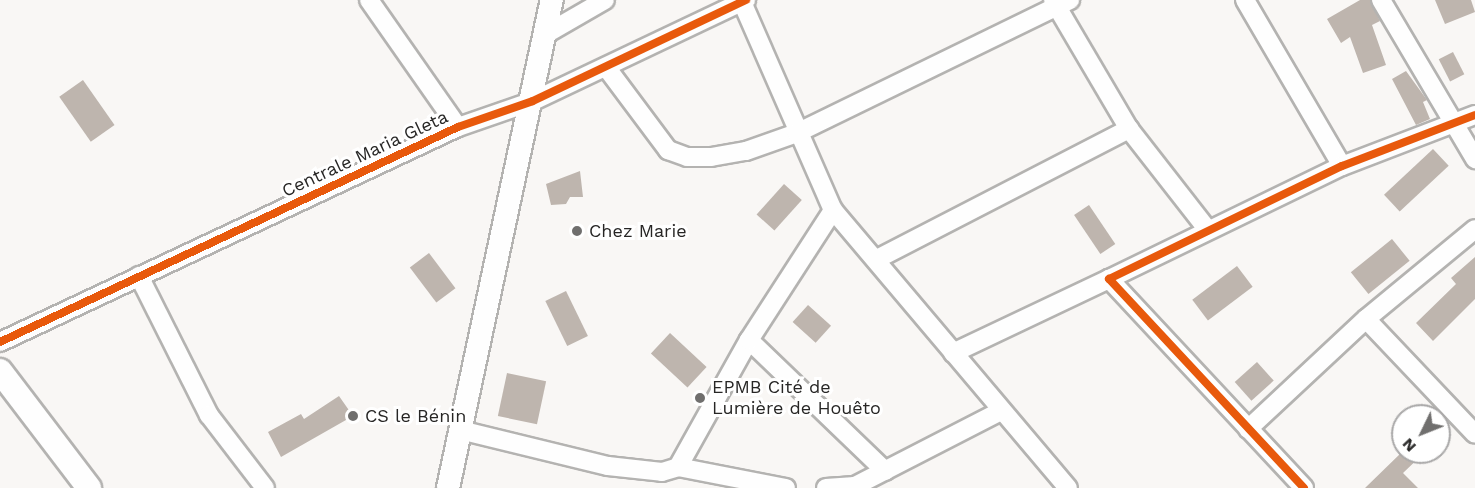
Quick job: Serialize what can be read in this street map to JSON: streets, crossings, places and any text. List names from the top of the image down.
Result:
{
  "streets": {
    "street": ["Centrale Maria Gleta"]
  },
  "places": ["Chez Marie", "EPMB Cité de Lumière de Houêto", "CS le Bénin"],
  "north": "bottom left"
}
